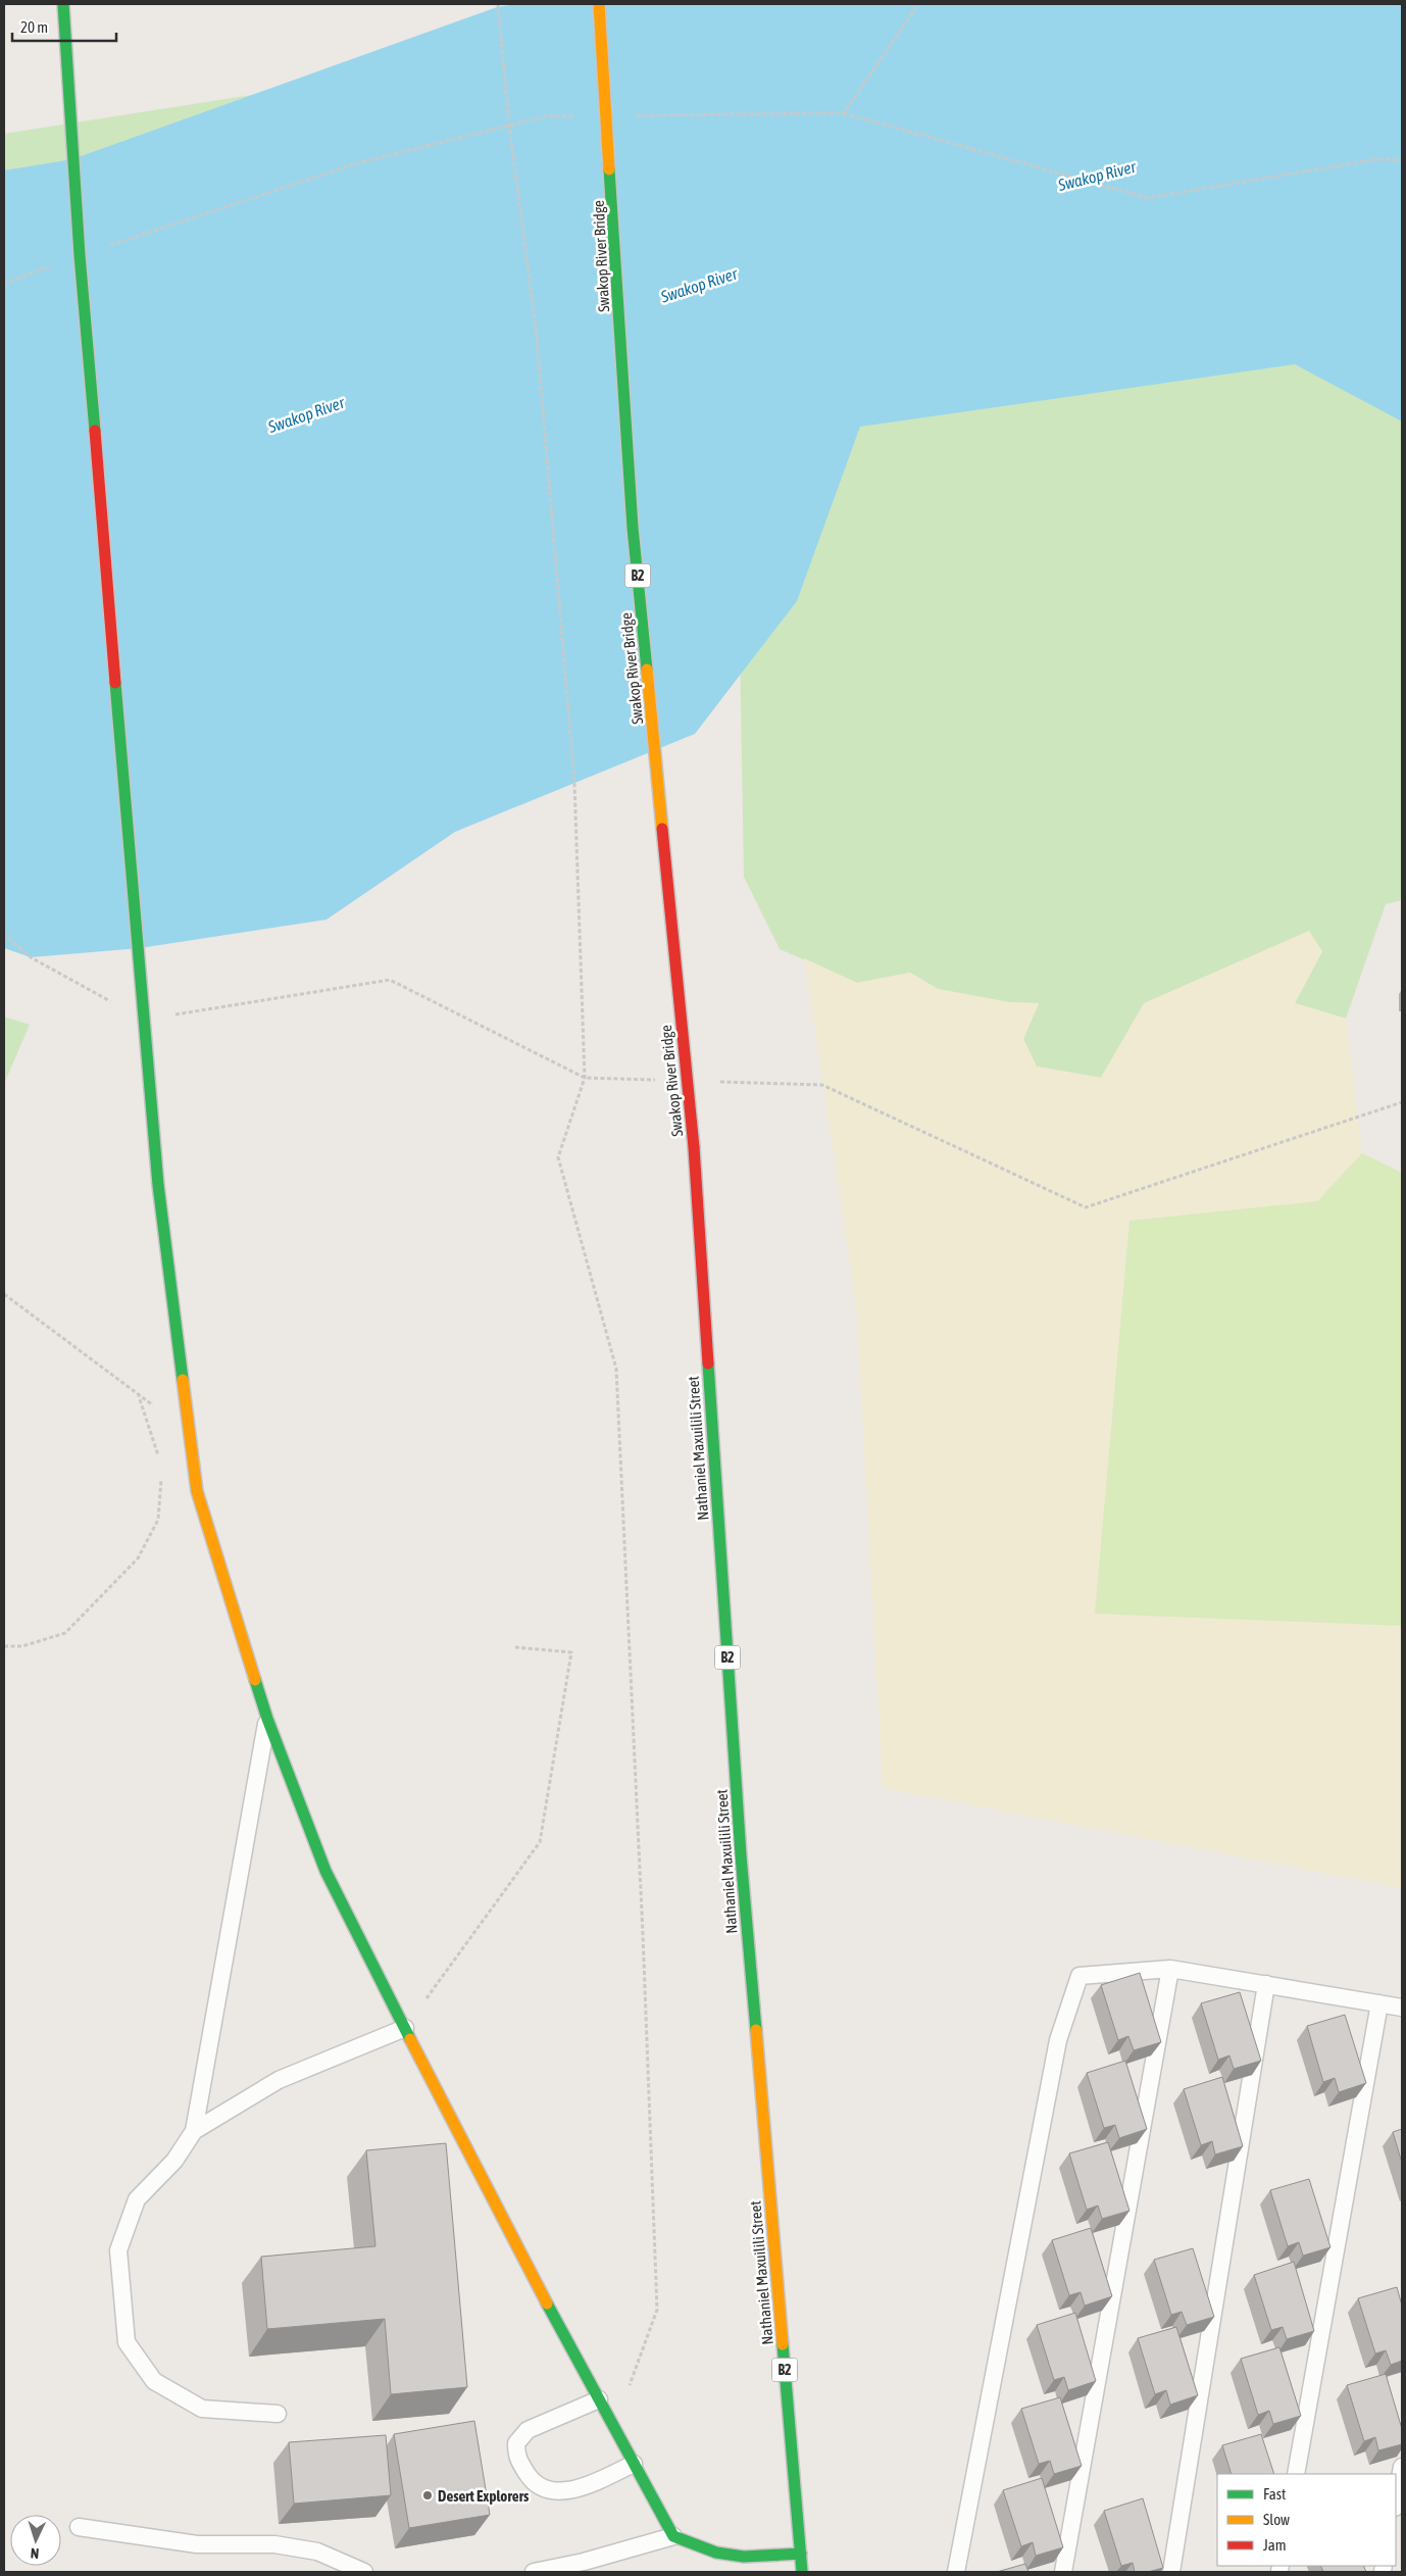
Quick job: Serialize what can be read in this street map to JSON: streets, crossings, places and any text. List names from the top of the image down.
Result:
{
  "streets": {
    "main road": ["Swakop River Bridge", "B2", "Nathaniel Maxuilili Street"]
  },
  "crossings": [
    ["Swakop River Bridge", "Nathaniel Maxuilili Street"]
  ],
  "water": ["Swakop River"],
  "places": ["Desert Explorers"],
  "legend": ["Fast", "Slow", "Jam"],
  "scale_bar": "20 m",
  "north": "bottom"
}
